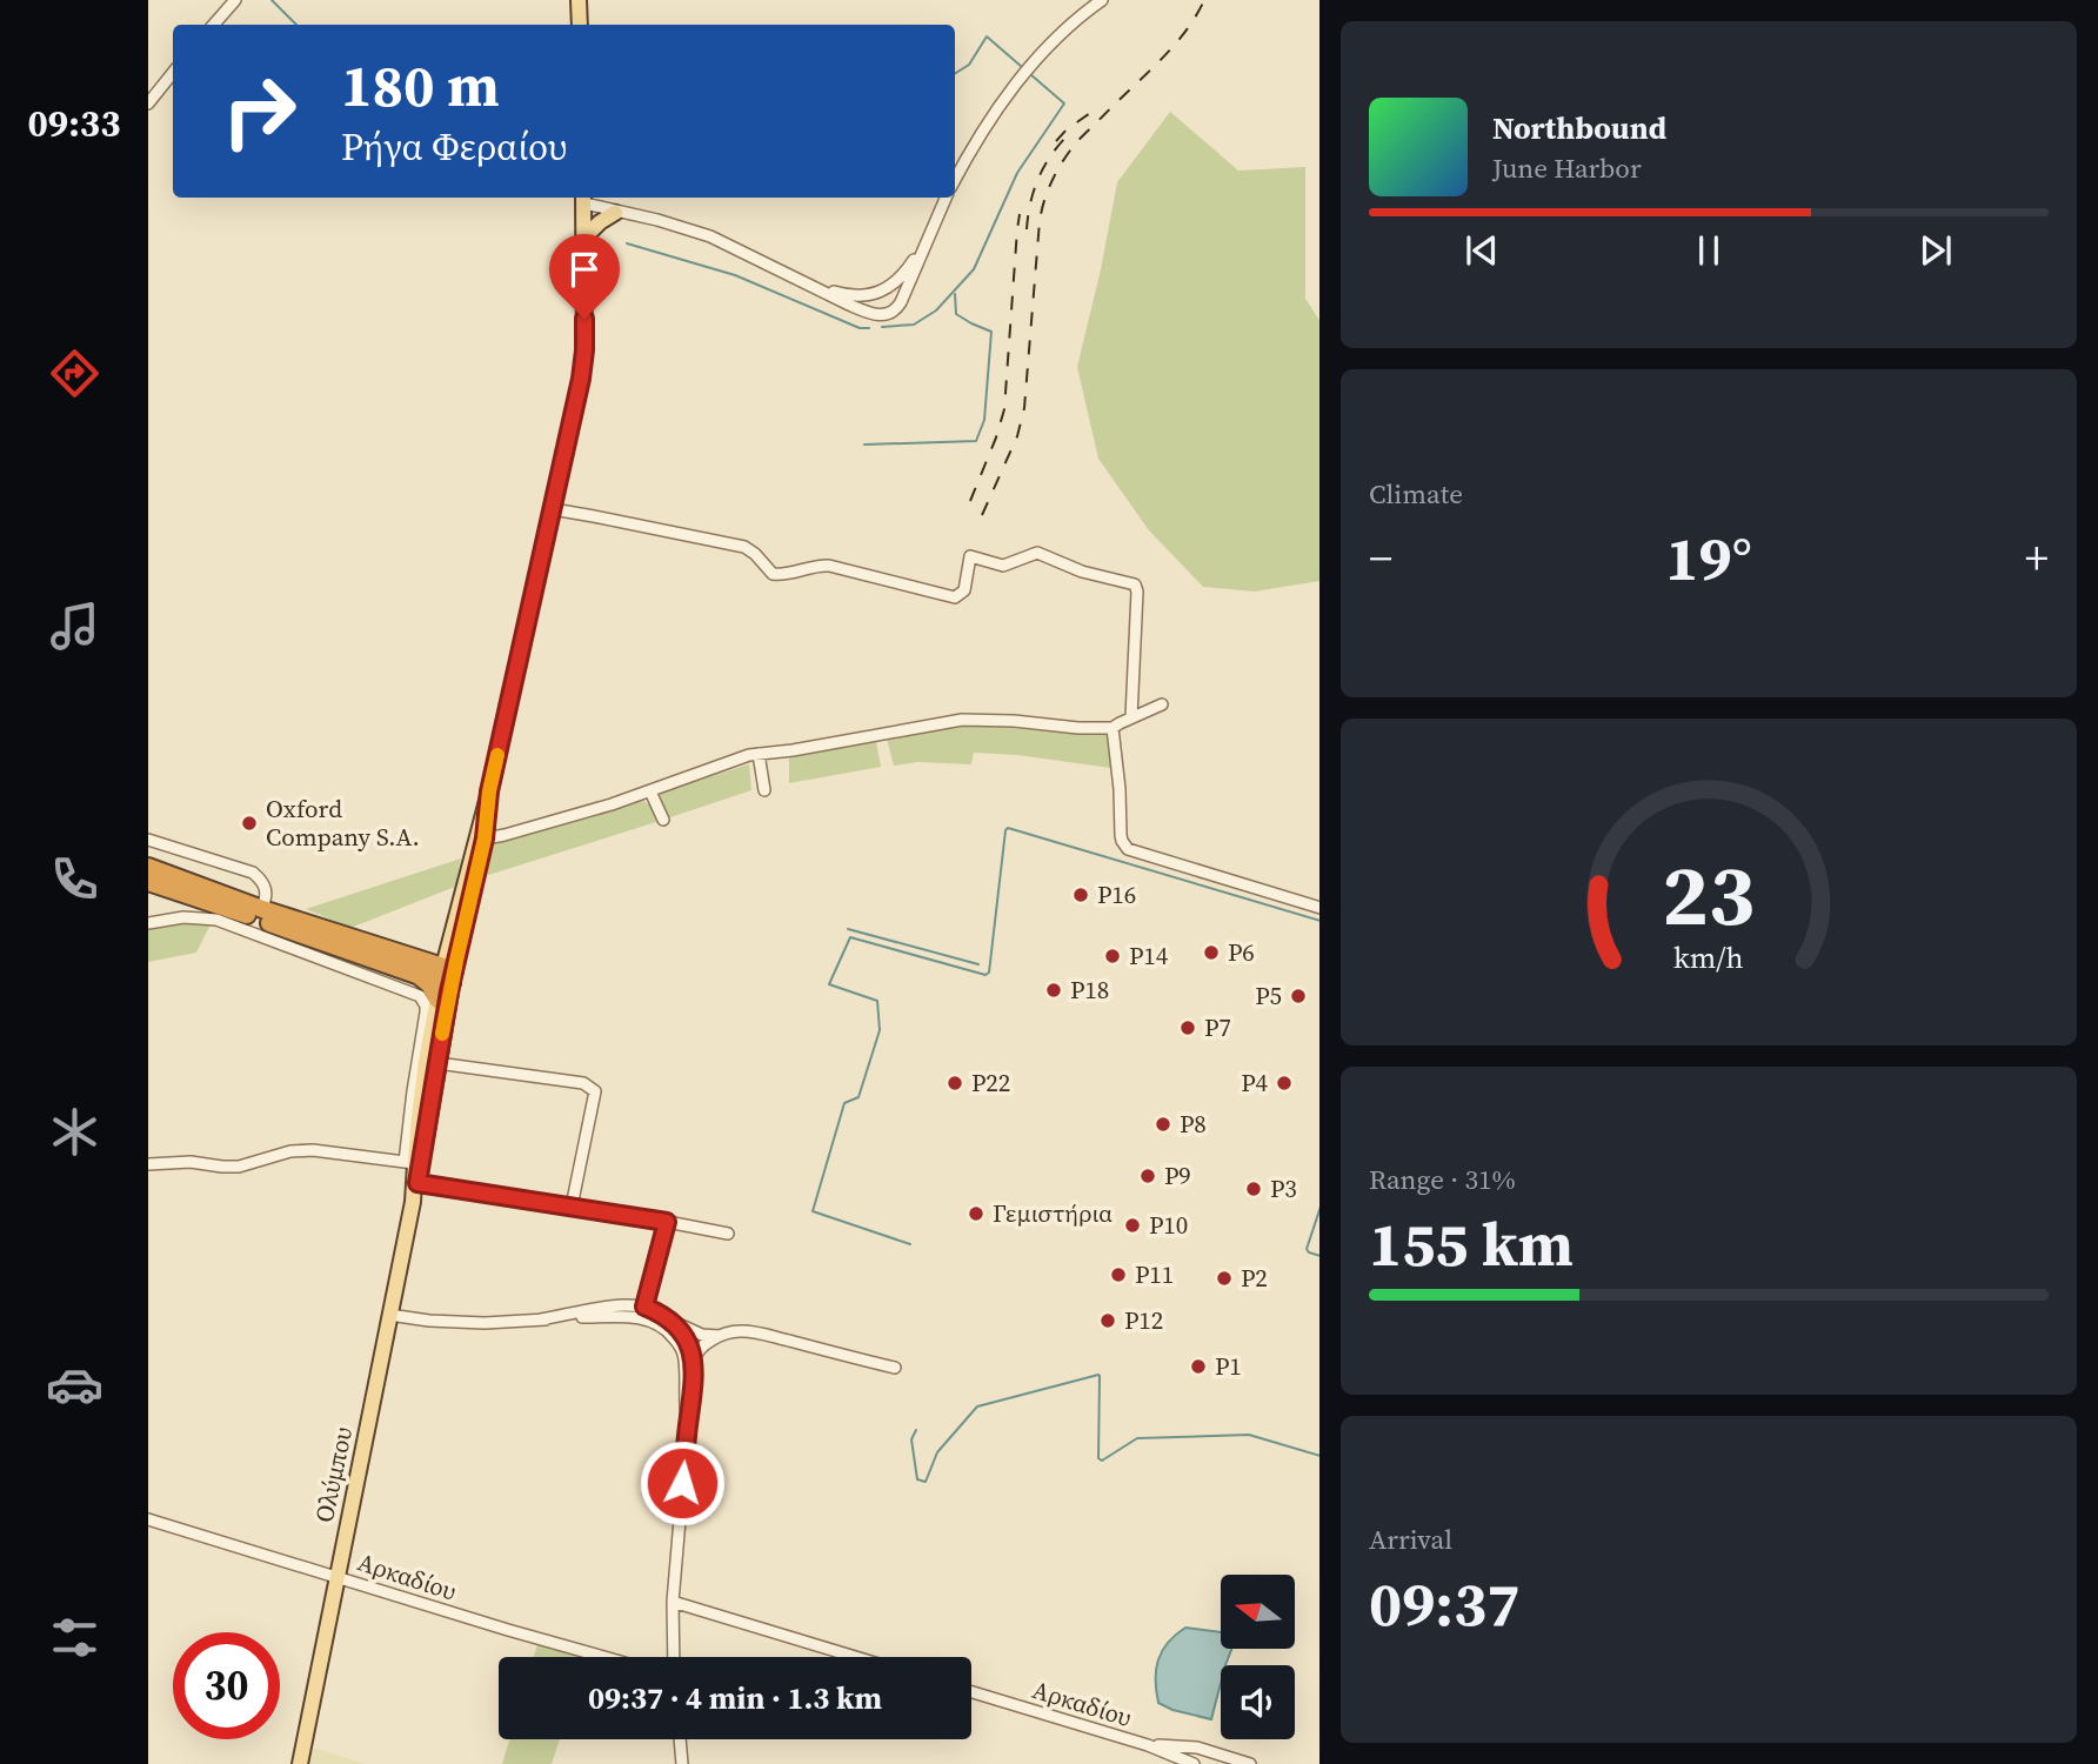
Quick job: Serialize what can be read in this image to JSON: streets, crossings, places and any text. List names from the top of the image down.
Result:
{
  "streets": {
    "main road": ["Ολύμπου"],
    "street": ["Αρκαδίου"]
  },
  "crossings": [
    ["Ολύμπου", "Αρκαδίου"]
  ],
  "places": [
    "Oxford Company S.A.",
    "P16",
    "P6",
    "P14",
    "P18",
    "P5",
    "P7",
    "P22",
    "P4",
    "P8",
    "P9",
    "P3",
    "Γεμιστήρια",
    "P10",
    "P11",
    "P2",
    "P12",
    "P1"
  ],
  "north": "left",
  "page": {
    "tabs": "09:33",
    "turn": ["180 m", "Ρήγα Φεραίου"],
    "song": ["Northbound", "June Harbor"],
    "tile": [
      "Climate",
      ["Range · 31%", "155 km"],
      ["Arrival", "09:37"]
    ],
    "heat": ["−", "19°", "+"],
    "limit": "30",
    "trip": "09:37 · 4 min · 1.3 km",
    "gauge": ["23", "km/h"]
  }
}
